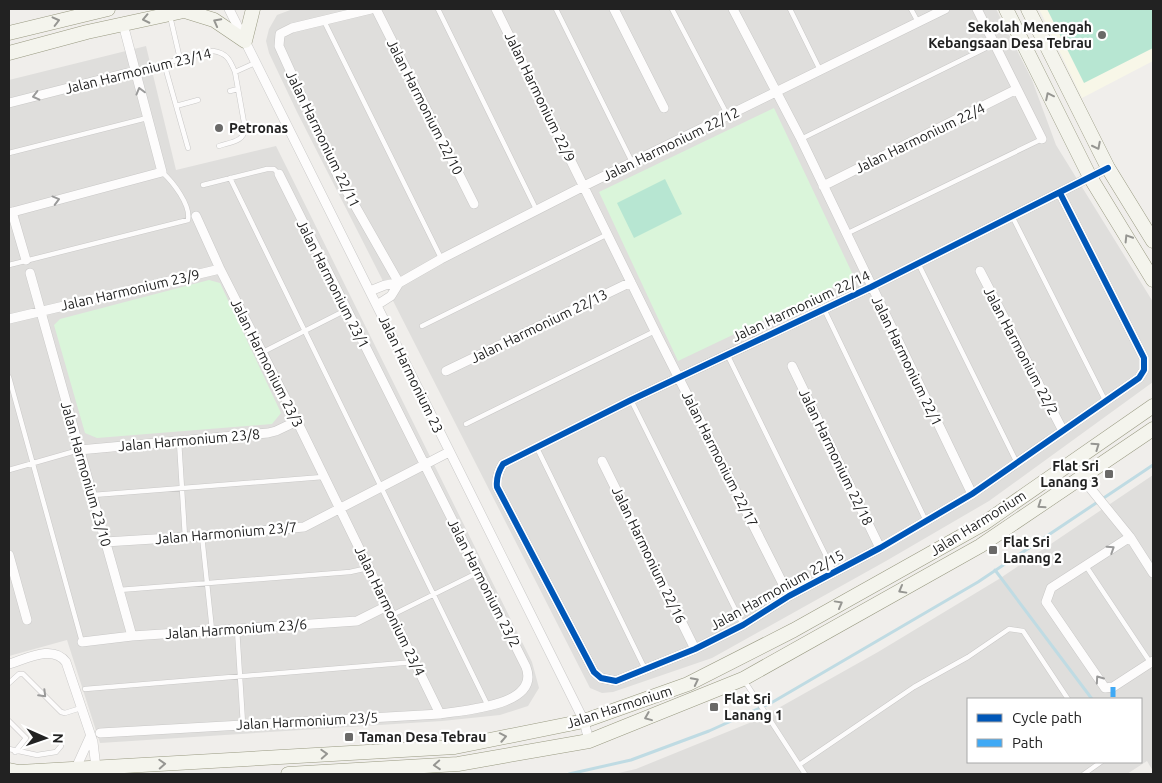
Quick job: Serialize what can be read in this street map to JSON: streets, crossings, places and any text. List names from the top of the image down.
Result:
{
  "streets": {
    "main road": ["Jalan Harmonium"],
    "street": [
      "Jalan Harmonium 23/14",
      "Jalan Harmonium 22/9",
      "Jalan Harmonium 22/10",
      "Jalan Harmonium 22/4",
      "Jalan Harmonium 22/11",
      "Jalan Harmonium 22/12",
      "Jalan Harmonium 23/1",
      "Jalan Harmonium 23/9",
      "Jalan Harmonium 22/14",
      "Jalan Harmonium 22/13",
      "Jalan Harmonium 22/2",
      "Jalan Harmonium 22/1",
      "Jalan Harmonium 23/3",
      "Jalan Harmonium 23",
      "Jalan Harmonium 23/8",
      "Jalan Harmonium 22/18",
      "Jalan Harmonium 22/17",
      "Jalan Harmonium 23/10",
      "Jalan Harmonium 23/7",
      "Jalan Harmonium 22/16",
      "Jalan Harmonium 23/2",
      "Jalan Harmonium 22/15",
      "Jalan Harmonium 23/4",
      "Jalan Harmonium 23/6",
      "Jalan Harmonium 23/5"
    ]
  },
  "crossings": [
    ["Jalan Harmonium 22/9", "Jalan Harmonium 22/12"],
    ["Jalan Harmonium 22/9", "Jalan Harmonium 22/17"],
    ["Jalan Harmonium 22/4", "Jalan Harmonium 22/1"],
    ["Jalan Harmonium 22/11", "Jalan Harmonium 22/12"],
    ["Jalan Harmonium 22/12", "Jalan Harmonium 22/1"],
    ["Jalan Harmonium 22/12", "Jalan Harmonium 23"],
    ["Jalan Harmonium 22/12", "Jalan Harmonium 22/17"],
    ["Jalan Harmonium 23/1", "Jalan Harmonium 23/7"],
    ["Jalan Harmonium 23/1", "Jalan Harmonium 23/2"],
    ["Jalan Harmonium 23/9", "Jalan Harmonium 23/3"],
    ["Jalan Harmonium 23/9", "Jalan Harmonium 23/10"],
    ["Jalan Harmonium 22/14", "Jalan Harmonium 22/1"],
    ["Jalan Harmonium 22/14", "Jalan Harmonium 22/17"],
    ["Jalan Harmonium 22/14", "Jalan Harmonium 22/15"],
    ["Jalan Harmonium 22/13", "Jalan Harmonium 22/17"],
    ["Jalan Harmonium 22/2", "Jalan Harmonium 22/15"],
    ["Jalan Harmonium 22/1", "Jalan Harmonium 22/15"],
    ["Jalan Harmonium 23/3", "Jalan Harmonium 23/8"],
    ["Jalan Harmonium 23/3", "Jalan Harmonium 23/7"],
    ["Jalan Harmonium 23/3", "Jalan Harmonium 23/4"],
    ["Jalan Harmonium 23", "Jalan Harmonium"],
    ["Jalan Harmonium 23", "Jalan Harmonium 23/7"],
    ["Jalan Harmonium 23/8", "Jalan Harmonium 23/10"],
    ["Jalan Harmonium 22/18", "Jalan Harmonium 22/15"],
    ["Jalan Harmonium 22/17", "Jalan Harmonium 22/15"],
    ["Jalan Harmonium 23/10", "Jalan Harmonium 23/7"],
    ["Jalan Harmonium 23/10", "Jalan Harmonium 23/6"],
    ["Jalan Harmonium 23/7", "Jalan Harmonium 23/2"],
    ["Jalan Harmonium 23/7", "Jalan Harmonium 23/4"],
    ["Jalan Harmonium 22/16", "Jalan Harmonium 22/15"],
    ["Jalan Harmonium 23/2", "Jalan Harmonium 23/5"],
    ["Jalan Harmonium 23/4", "Jalan Harmonium 23/6"],
    ["Jalan Harmonium 23/4", "Jalan Harmonium 23/5"]
  ],
  "places": {
    "other": ["Sekolah Menengah Kebangsaan Desa Tebrau", "Petronas"],
    "transit": [
      "Flat Sri Lanang 3",
      "Flat Sri Lanang 2",
      "Flat Sri Lanang 1",
      "Taman Desa Tebrau"
    ]
  },
  "legend": ["Cycle path", "Path"],
  "north": "right"
}
